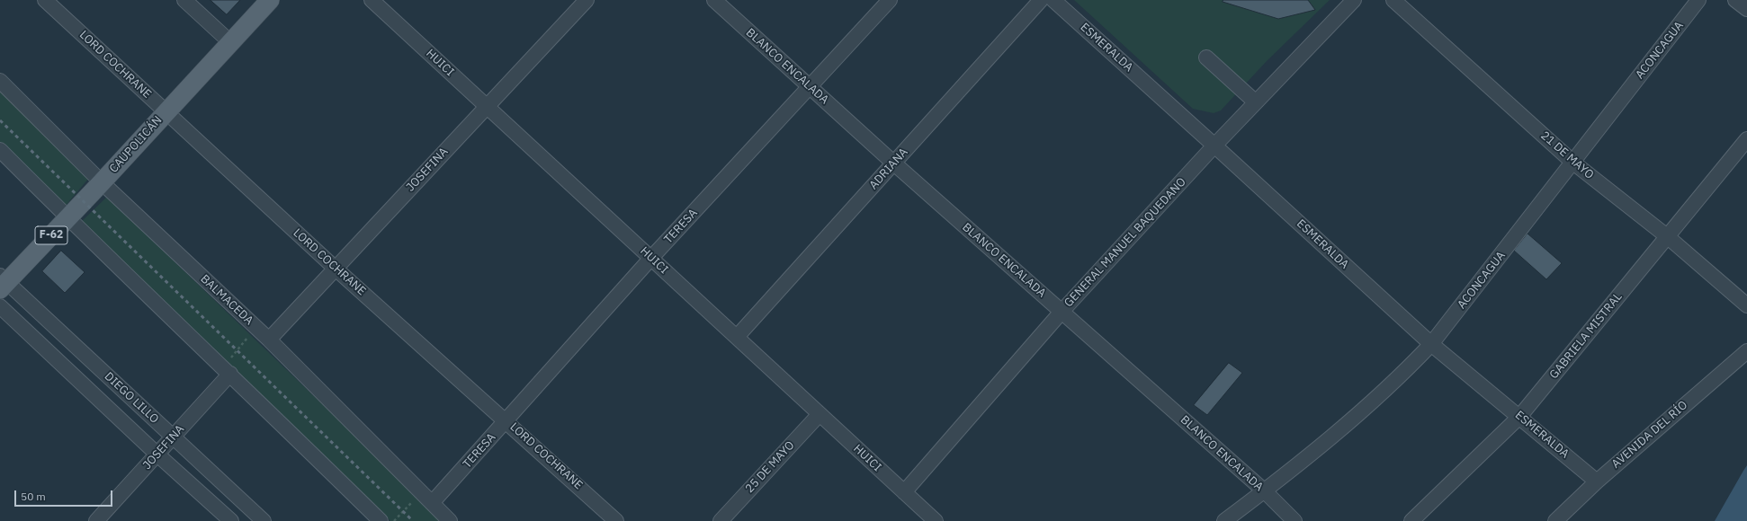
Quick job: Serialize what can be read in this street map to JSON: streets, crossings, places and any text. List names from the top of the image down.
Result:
{
  "streets": {
    "main road": ["CAUPOLICÁN", "F-62"],
    "street": [
      "ESMERALDA",
      "ACONCAGUA",
      "HUICI",
      "LORD COCHRANE",
      "BLANCO ENCALADA",
      "21 DE MAYO",
      "ADRIANA",
      "JOSEFINA",
      "TERESA",
      "GENERAL MANUEL BAQUEDANO",
      "BALMACEDA",
      "GABRIELA MISTRAL",
      "DIEGO LILLO",
      "AVENIDA DEL RÍO",
      "25 DE MAYO"
    ]
  },
  "crossings": [
    ["ESMERALDA", "ACONCAGUA"],
    ["ESMERALDA", "GENERAL MANUEL BAQUEDANO"],
    ["ESMERALDA", "GABRIELA MISTRAL"],
    ["ESMERALDA", "AVENIDA DEL RÍO"],
    ["ACONCAGUA", "BLANCO ENCALADA"],
    ["ACONCAGUA", "21 DE MAYO"],
    ["HUICI", "ADRIANA"],
    ["HUICI", "JOSEFINA"],
    ["HUICI", "TERESA"],
    ["HUICI", "GENERAL MANUEL BAQUEDANO"],
    ["HUICI", "25 DE MAYO"],
    ["LORD COCHRANE", "CAUPOLICÁN"],
    ["LORD COCHRANE", "JOSEFINA"],
    ["LORD COCHRANE", "TERESA"],
    ["BLANCO ENCALADA", "ADRIANA"],
    ["BLANCO ENCALADA", "TERESA"],
    ["BLANCO ENCALADA", "GENERAL MANUEL BAQUEDANO"],
    ["CAUPOLICÁN", "BALMACEDA"],
    ["CAUPOLICÁN", "DIEGO LILLO"],
    ["21 DE MAYO", "GABRIELA MISTRAL"],
    ["JOSEFINA", "BALMACEDA"],
    ["JOSEFINA", "DIEGO LILLO"],
    ["TERESA", "BALMACEDA"]
  ],
  "scale_bar": "50 m"
}
